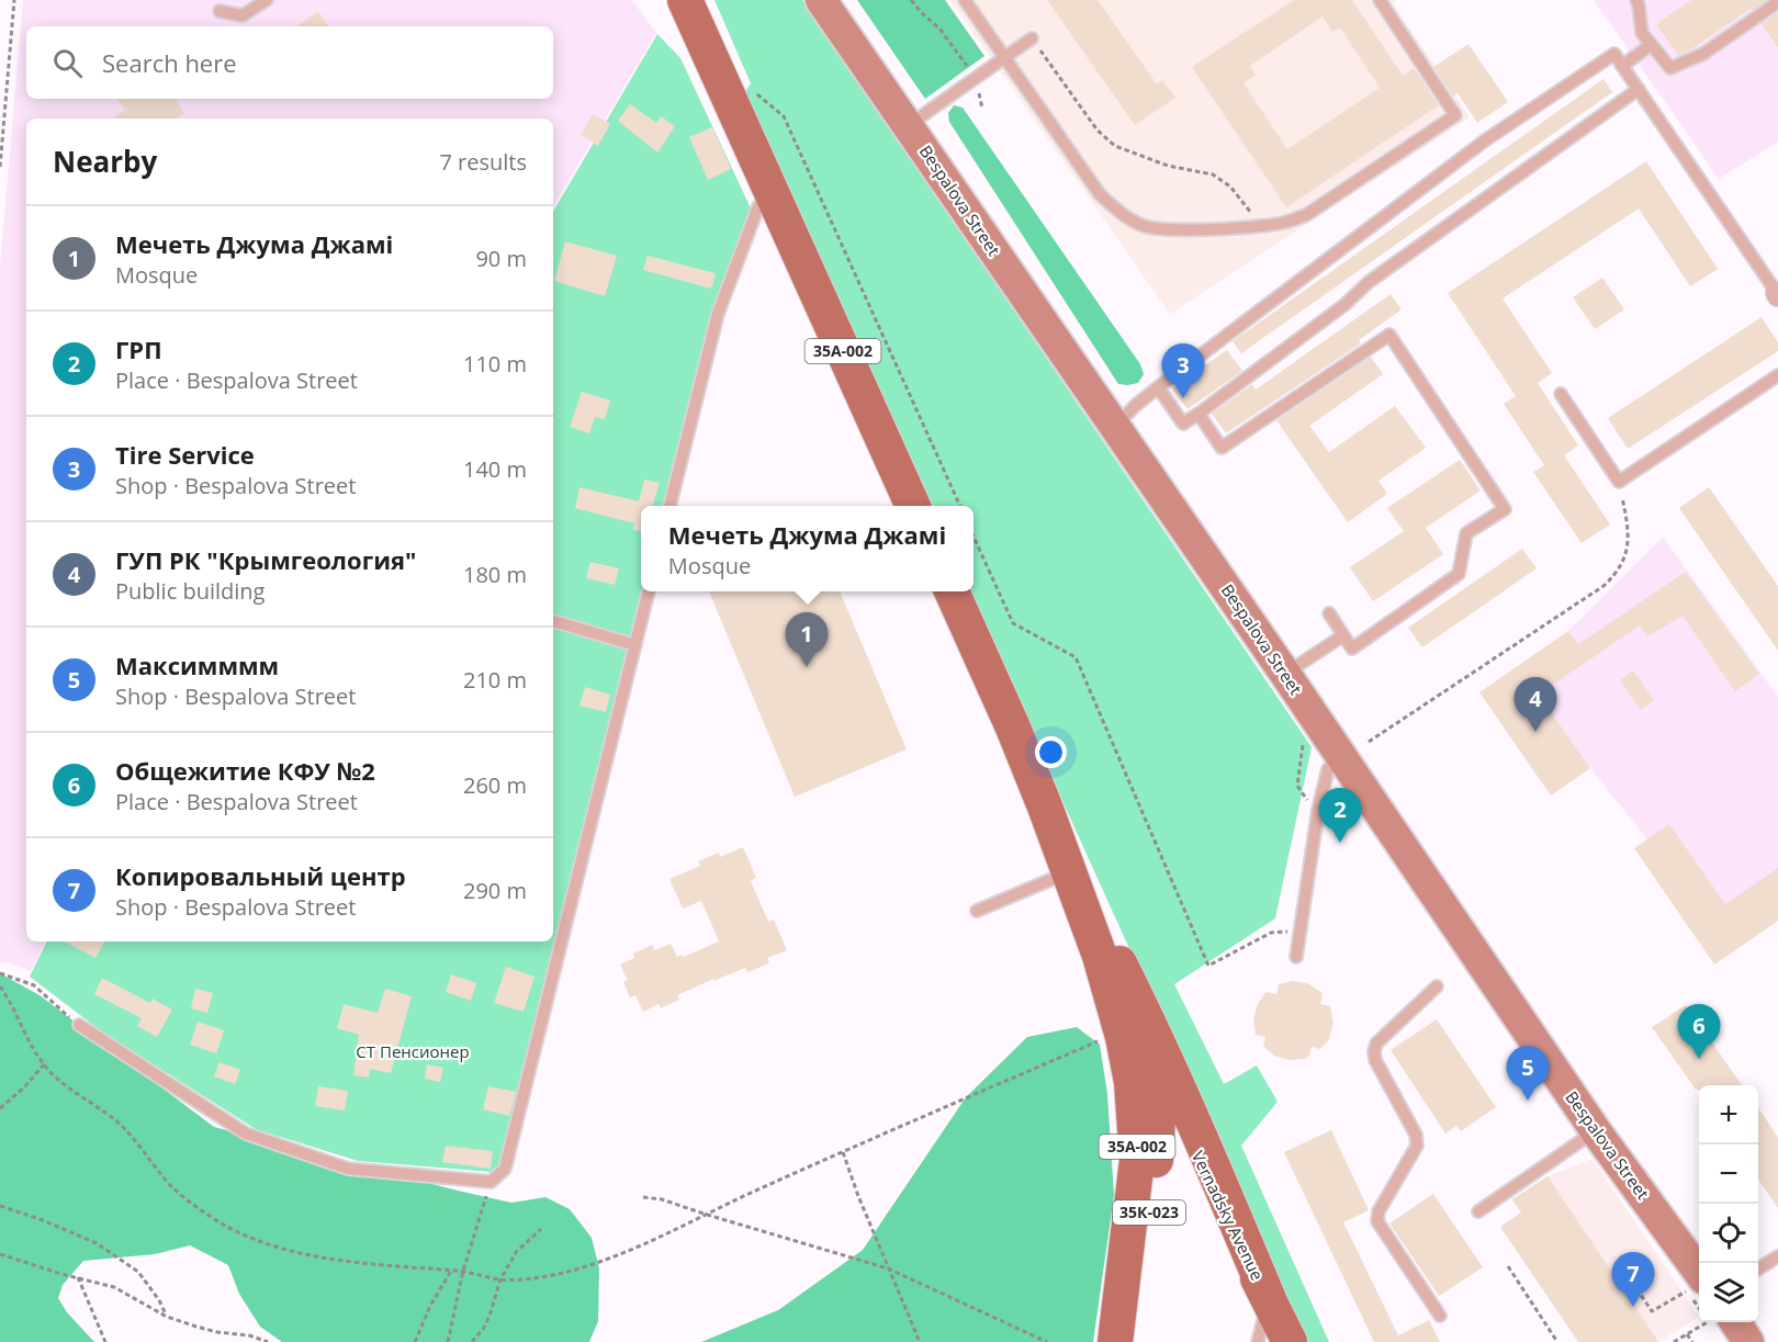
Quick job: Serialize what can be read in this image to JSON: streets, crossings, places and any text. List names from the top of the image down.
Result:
{
  "streets": {
    "main road": [
      "Bespalova Street",
      "35А-002",
      "35К-023",
      "Vernadsky Avenue"
    ]
  },
  "crossings": [
    ["35А-002", "35К-023"],
    ["35А-002", "Vernadsky Avenue"],
    ["35К-023", "Vernadsky Avenue"]
  ],
  "parks": ["СТ Пенсионер"],
  "page": {
    "search": "Search here",
    "heading": ["Nearby", "7 results"],
    "list": [
      {
        "mark": "1",
        "name": "Мечеть Джума Джамі",
        "note": "Mosque",
        "value": "90 m"
      },
      {
        "mark": "2",
        "name": "ГРП",
        "note": "Place · Bespalova Street",
        "value": "110 m"
      },
      {
        "mark": "3",
        "name": "Tire Service",
        "note": "Shop · Bespalova Street",
        "value": "140 m"
      },
      {
        "mark": "4",
        "name": "ГУП РК \"Крымгеология\"",
        "note": "Public building",
        "value": "180 m"
      },
      {
        "mark": "5",
        "name": "Максимммм",
        "note": "Shop · Bespalova Street",
        "value": "210 m"
      },
      {
        "mark": "6",
        "name": "Общежитие КФУ №2",
        "note": "Place · Bespalova Street",
        "value": "260 m"
      },
      {
        "mark": "7",
        "name": "Копировальный центр",
        "note": "Shop · Bespalova Street",
        "value": "290 m"
      }
    ],
    "pins": [
      "3",
      "1",
      "4",
      "2",
      "6",
      "5",
      "7"
    ],
    "popup": ["Мечеть Джума Джамі", "Mosque"],
    "map_buttons": ["+", "−"]
  }
}
